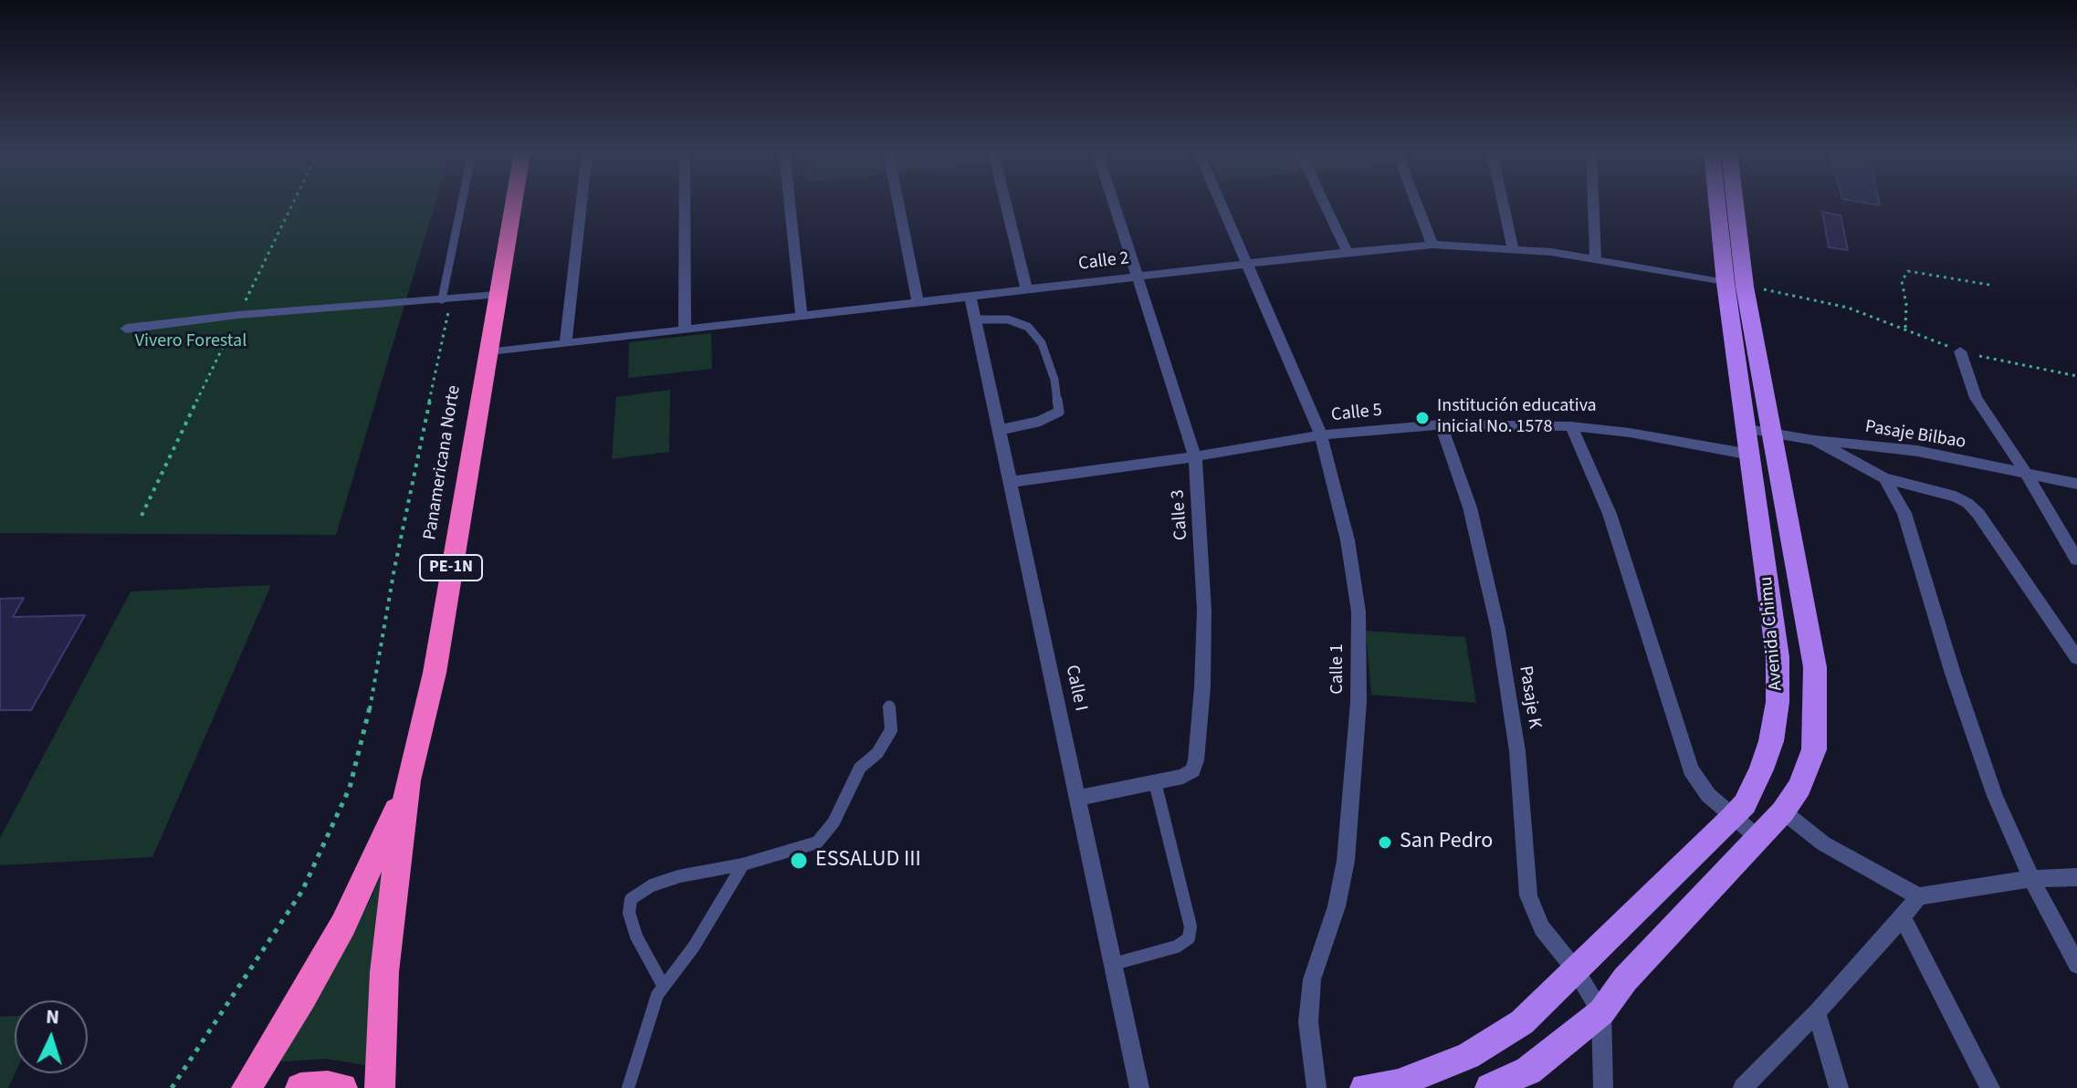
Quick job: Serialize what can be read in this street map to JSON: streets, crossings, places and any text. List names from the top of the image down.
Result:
{
  "streets": {
    "highway": ["Panamericana Norte", "PE-1N"],
    "main road": ["Avenida Chimu"],
    "street": [
      "Calle 2",
      "Calle 5",
      "Pasaje Bilbao",
      "Calle 3",
      "Calle 1",
      "Calle I",
      "Pasaje K"
    ]
  },
  "crossings": [
    ["Calle 2", "Panamericana Norte"],
    ["Calle 2", "Calle 3"],
    ["Calle 2", "Avenida Chimu"],
    ["Calle 2", "Calle 1"],
    ["Calle 2", "Calle I"],
    ["Calle 5", "Pasaje Bilbao"],
    ["Calle 5", "Calle 3"],
    ["Calle 5", "Avenida Chimu"],
    ["Calle 5", "Calle 1"],
    ["Calle 5", "Calle I"],
    ["Calle 5", "Pasaje K"],
    ["Pasaje Bilbao", "Avenida Chimu"],
    ["Calle 3", "Calle I"],
    ["Avenida Chimu", "Pasaje K"]
  ],
  "parks": ["Vivero Forestal"],
  "places": ["Institución educativa inicial No. 1578", "San Pedro", "ESSALUD III"],
  "north": "top"
}
